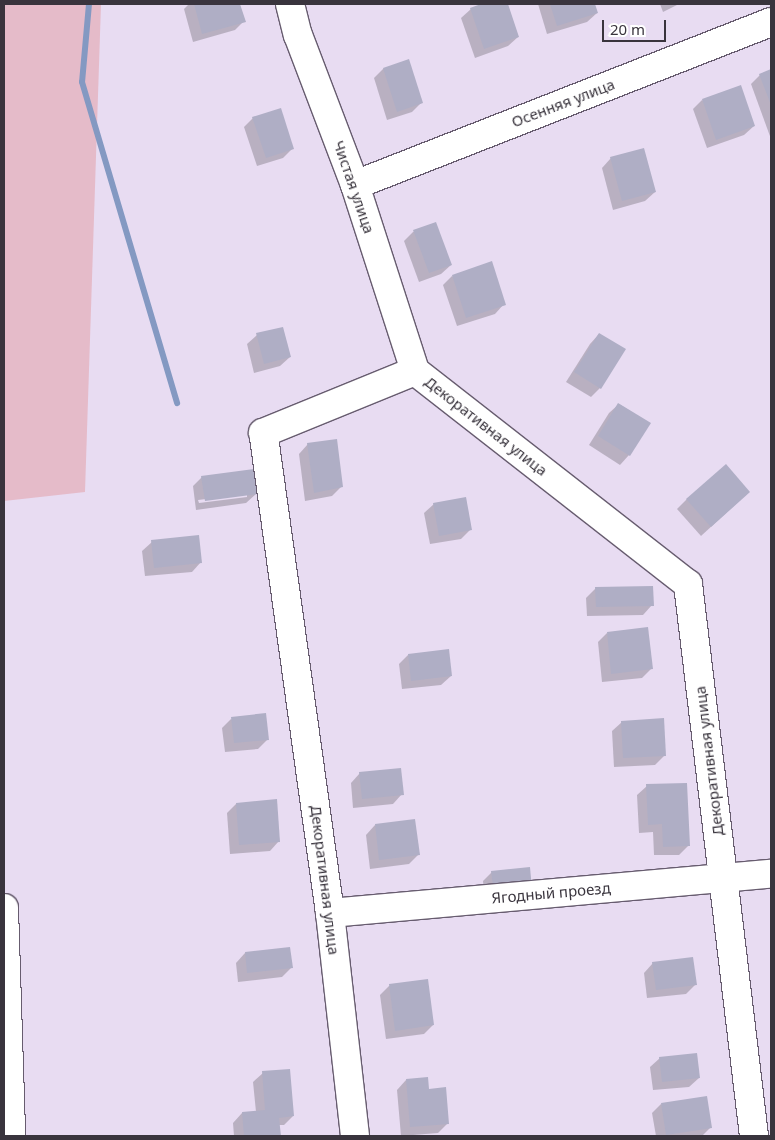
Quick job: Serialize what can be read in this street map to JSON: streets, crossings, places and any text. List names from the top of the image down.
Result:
{
  "streets": {
    "street": [
      "Осенняя улица",
      "Чистая улица",
      "Декоративная улица",
      "Ягодный проезд"
    ]
  },
  "crossings": [
    ["Осенняя улица", "Чистая улица"],
    ["Чистая улица", "Декоративная улица"],
    ["Декоративная улица", "Ягодный проезд"]
  ],
  "scale_bar": "20 m"
}
